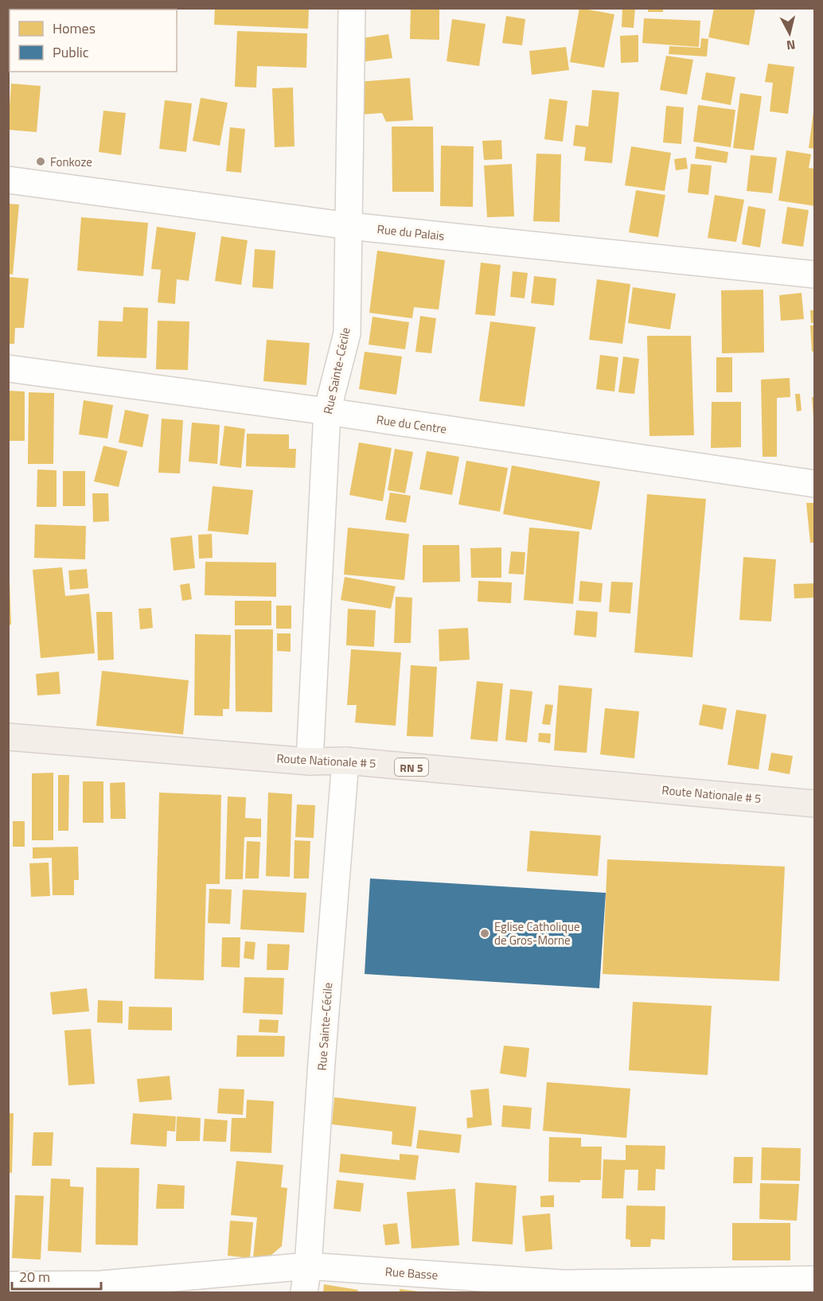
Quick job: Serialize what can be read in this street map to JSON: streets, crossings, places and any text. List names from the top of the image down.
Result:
{
  "streets": {
    "main road": ["Route Nationale # 5", "RN 5"],
    "street": [
      "Rue du Palais",
      "Rue Sainte-Cécile",
      "Rue du Centre",
      "Rue Basse"
    ]
  },
  "crossings": [
    ["Rue du Palais", "Rue Sainte-Cécile"],
    ["Rue Sainte-Cécile", "Rue du Centre"],
    ["Rue Sainte-Cécile", "Route Nationale # 5"],
    ["Rue Sainte-Cécile", "Rue Basse"]
  ],
  "places": ["Fonkoze", "Eglise Catholique de Gros-Morne"],
  "legend": ["Homes", "Public"],
  "scale_bar": "20 m",
  "north": "bottom"
}
